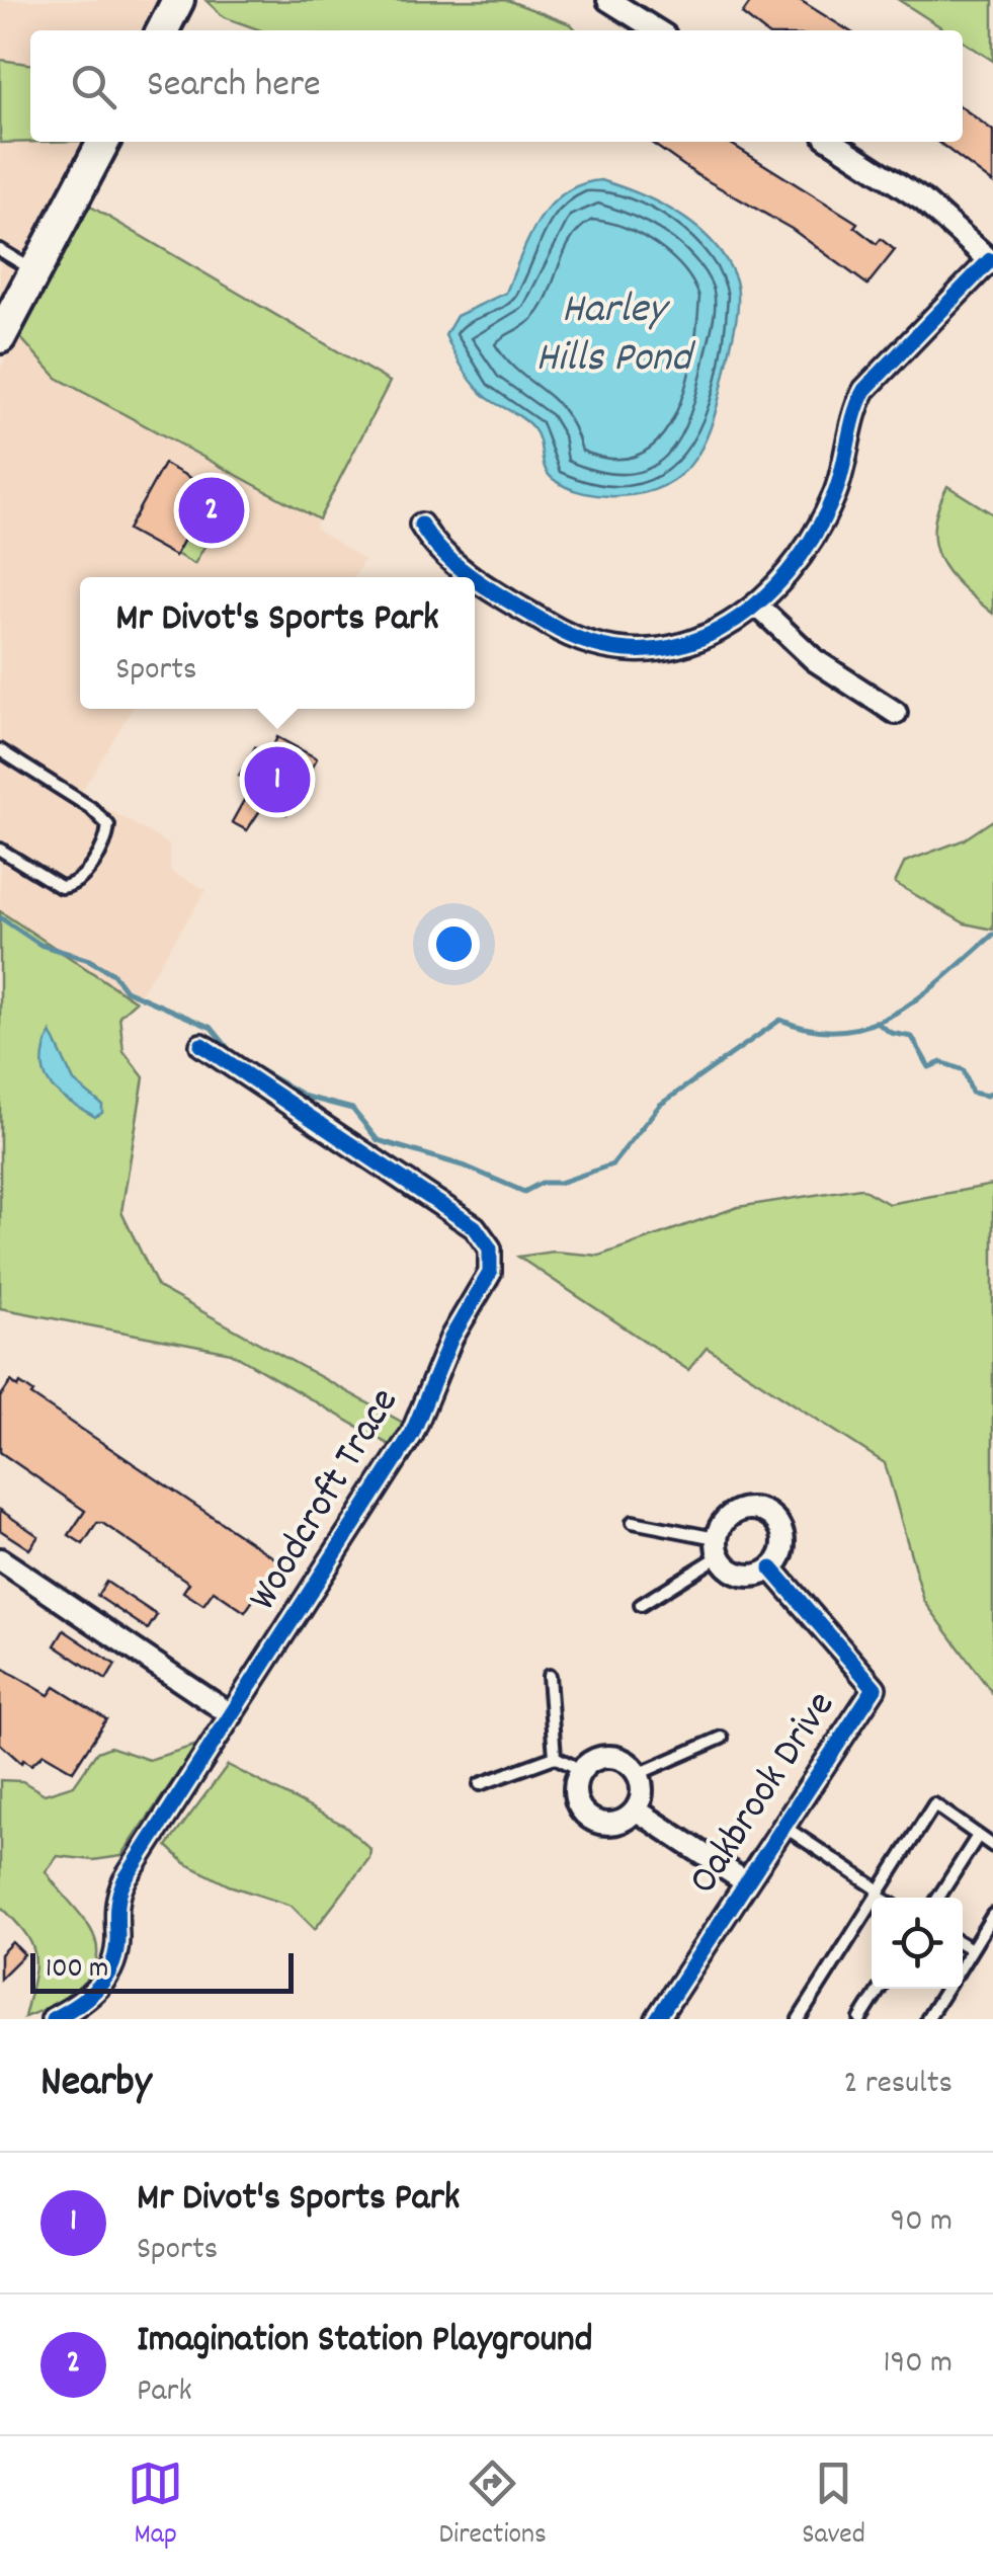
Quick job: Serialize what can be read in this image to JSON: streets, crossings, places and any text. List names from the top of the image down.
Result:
{
  "streets": {
    "street": ["Woodcroft Trace", "Oakbrook Drive"]
  },
  "water": ["Harley Hills Pond"],
  "scale_bar": "100 m",
  "page": {
    "search": "Search here",
    "pins": ["2", "1"],
    "popup": ["Mr Divot's Sports Park", "Sports"],
    "scale": "100 m",
    "heading": ["Nearby", "2 results"],
    "list": [
      {
        "mark": "1",
        "name": "Mr Divot's Sports Park",
        "note": "Sports",
        "value": "90 m"
      },
      {
        "mark": "2",
        "name": "Imagination Station Playground",
        "note": "Park",
        "value": "190 m"
      }
    ],
    "nav": ["Map", "Directions", "Saved"]
  }
}
